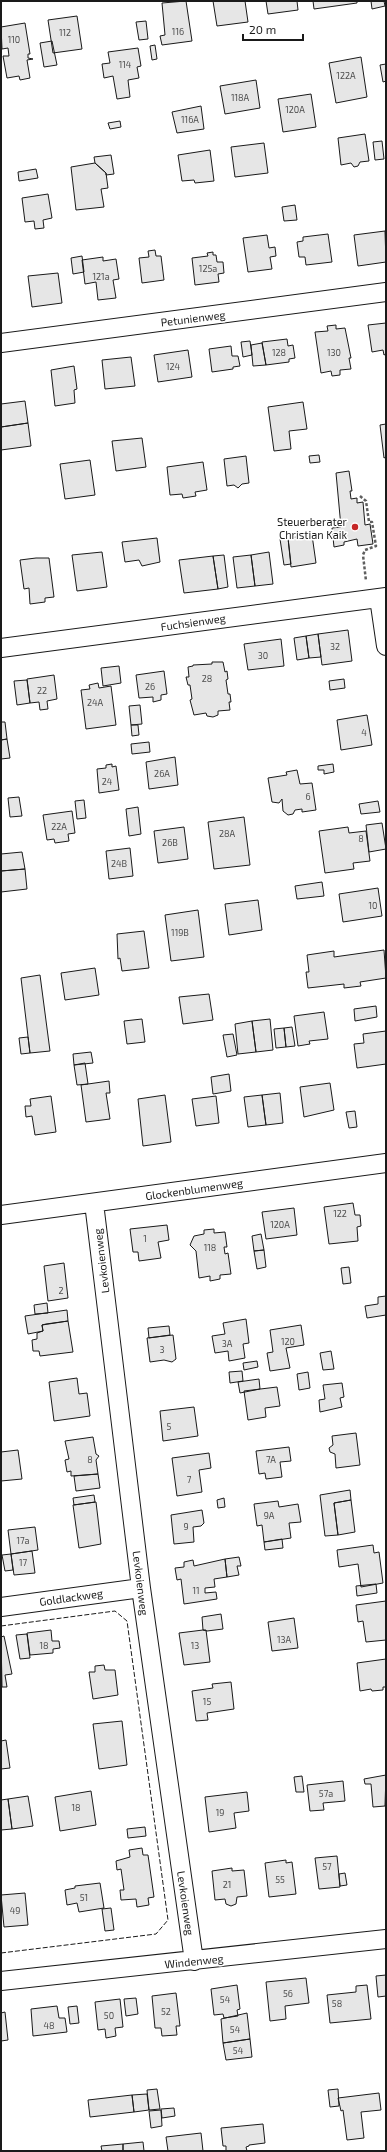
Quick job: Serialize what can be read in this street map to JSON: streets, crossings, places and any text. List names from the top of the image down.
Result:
{
  "streets": {
    "street": [
      "Petunienweg",
      "Fuchsienweg",
      "Glockenblumenweg",
      "Levkoienweg",
      "Goldlackweg",
      "Windenweg"
    ]
  },
  "crossings": [
    ["Glockenblumenweg", "Levkoienweg"],
    ["Levkoienweg", "Goldlackweg"],
    ["Levkoienweg", "Windenweg"]
  ],
  "places": ["Steuerberater Christian Kaik"],
  "house_numbers": [
    "116",
    "112",
    "110",
    "114",
    "122A",
    "118A",
    "120A",
    "116A",
    "125a",
    "121a",
    "128",
    "130",
    "124",
    "32",
    "30",
    "28",
    "26",
    "22",
    "24A",
    "4",
    "26A",
    "24",
    "6",
    "22A",
    "28A",
    "8",
    "26B",
    "24B",
    "10",
    "119B",
    "122",
    "120A",
    "1",
    "118",
    "2",
    "120",
    "3A",
    "3",
    "5",
    "8",
    "7A",
    "7",
    "9A",
    "9",
    "17a",
    "17",
    "11",
    "13A",
    "18",
    "13",
    "15",
    "57a",
    "18",
    "19",
    "57",
    "55",
    "21",
    "51",
    "49",
    "56",
    "54",
    "58",
    "52",
    "50",
    "48",
    "54",
    "54"
  ],
  "scale_bar": "20 m"
}
